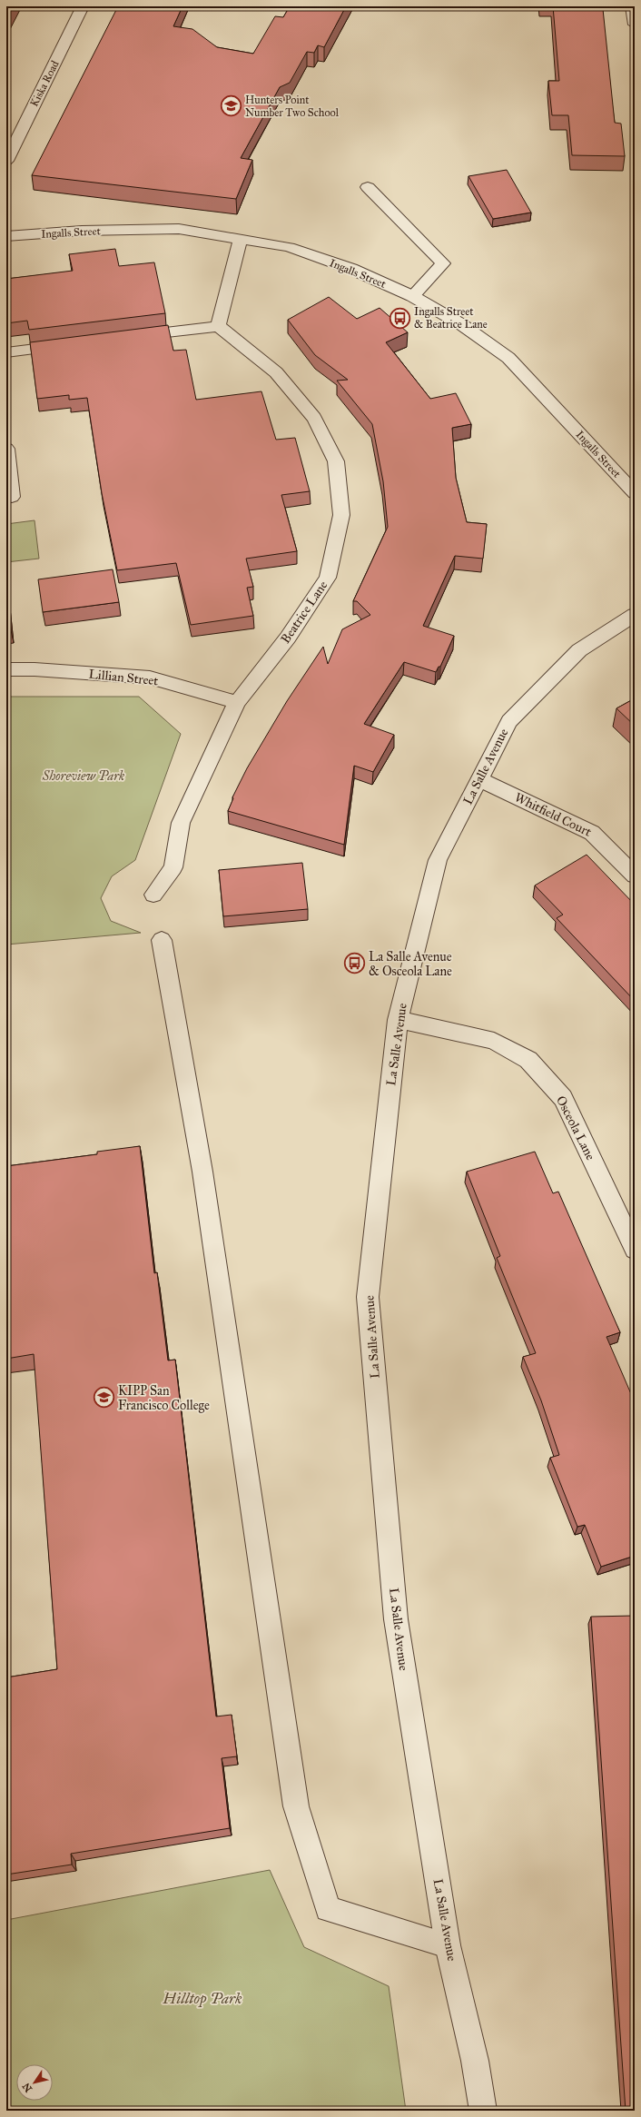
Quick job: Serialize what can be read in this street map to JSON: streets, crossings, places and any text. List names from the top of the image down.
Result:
{
  "streets": {
    "street": [
      "Kiska Road",
      "Ingalls Street",
      "Beatrice Lane",
      "Lillian Street",
      "La Salle Avenue",
      "Whitfield Court",
      "Osceola Lane"
    ]
  },
  "crossings": [
    ["Beatrice Lane", "Lillian Street"],
    ["La Salle Avenue", "Whitfield Court"],
    ["La Salle Avenue", "Osceola Lane"]
  ],
  "parks": ["Shoreview Park", "Hilltop Park"],
  "places": {
    "school or university": ["Hunters Point Number Two School", "KIPP San Francisco College"],
    "bus stop": ["Ingalls Street & Beatrice Lane", "La Salle Avenue & Osceola Lane"]
  },
  "north": "bottom left"
}
